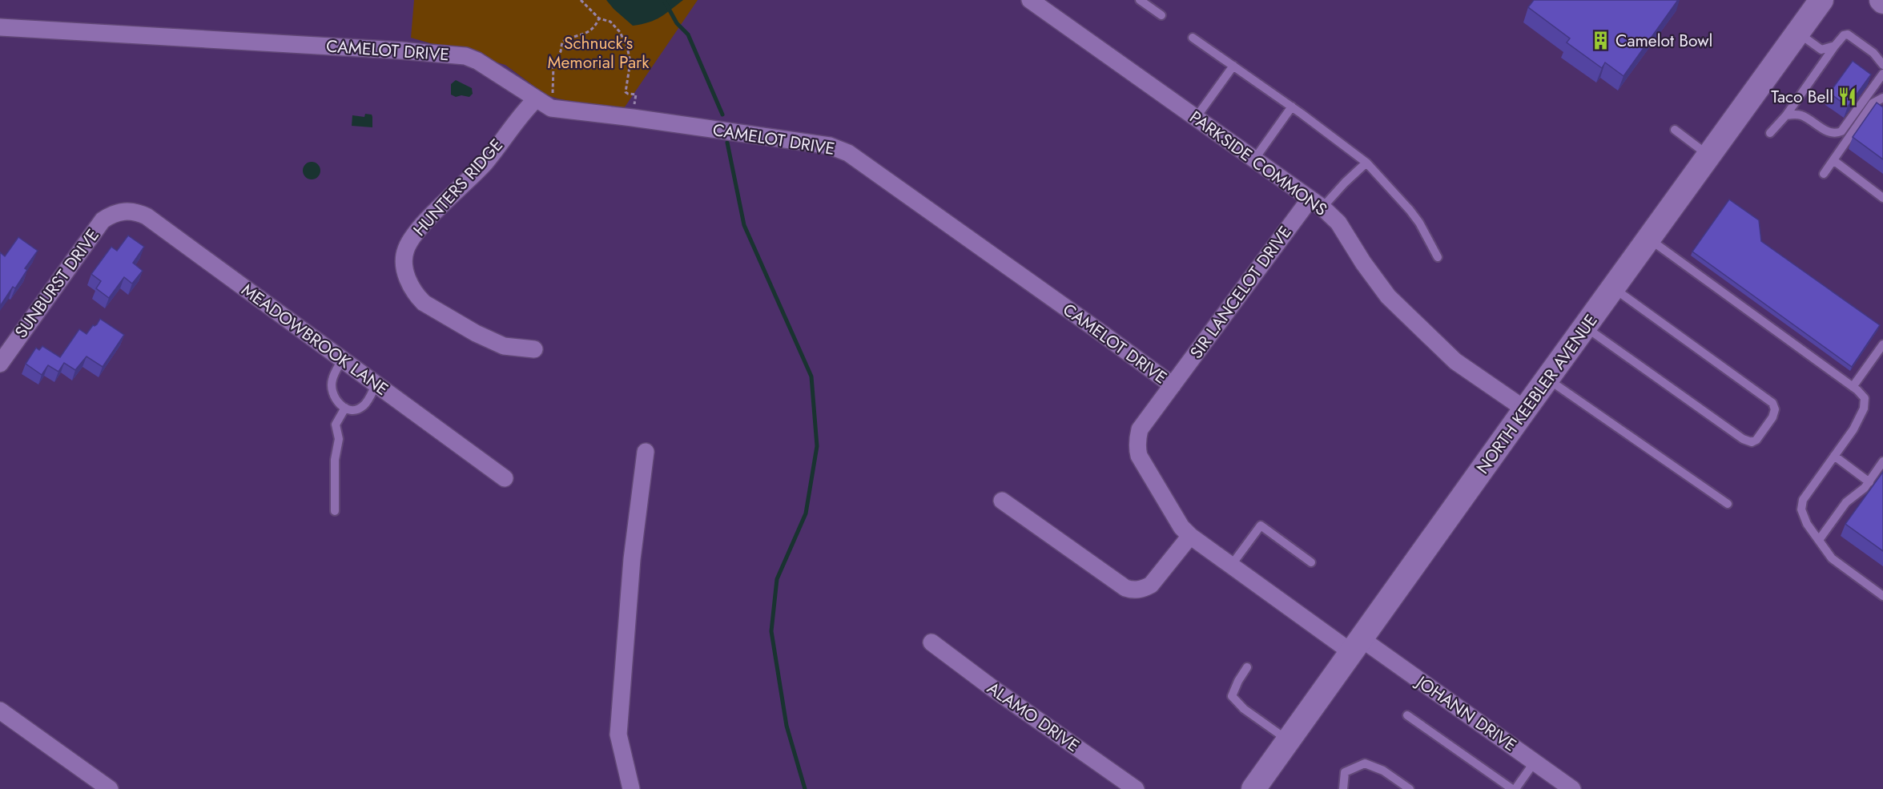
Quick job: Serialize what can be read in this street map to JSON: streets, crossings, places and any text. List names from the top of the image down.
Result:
{
  "streets": {
    "street": [
      "CAMELOT DRIVE",
      "PARKSIDE COMMONS",
      "HUNTERS RIDGE",
      "SUNBURST DRIVE",
      "SIR LANCELOT DRIVE",
      "MEADOWBROOK LANE",
      "NORTH KEEBLER AVENUE",
      "JOHANN DRIVE",
      "ALAMO DRIVE"
    ]
  },
  "crossings": [
    ["CAMELOT DRIVE", "HUNTERS RIDGE"],
    ["CAMELOT DRIVE", "SIR LANCELOT DRIVE"],
    ["CAMELOT DRIVE", "NORTH KEEBLER AVENUE"],
    ["CAMELOT DRIVE", "JOHANN DRIVE"],
    ["PARKSIDE COMMONS", "SIR LANCELOT DRIVE"],
    ["PARKSIDE COMMONS", "NORTH KEEBLER AVENUE"],
    ["SUNBURST DRIVE", "MEADOWBROOK LANE"],
    ["NORTH KEEBLER AVENUE", "JOHANN DRIVE"]
  ],
  "parks": ["Schnuck's Memorial Park"],
  "places": {
    "building": ["Camelot Bowl"],
    "restaurant": ["Taco Bell"]
  }
}
